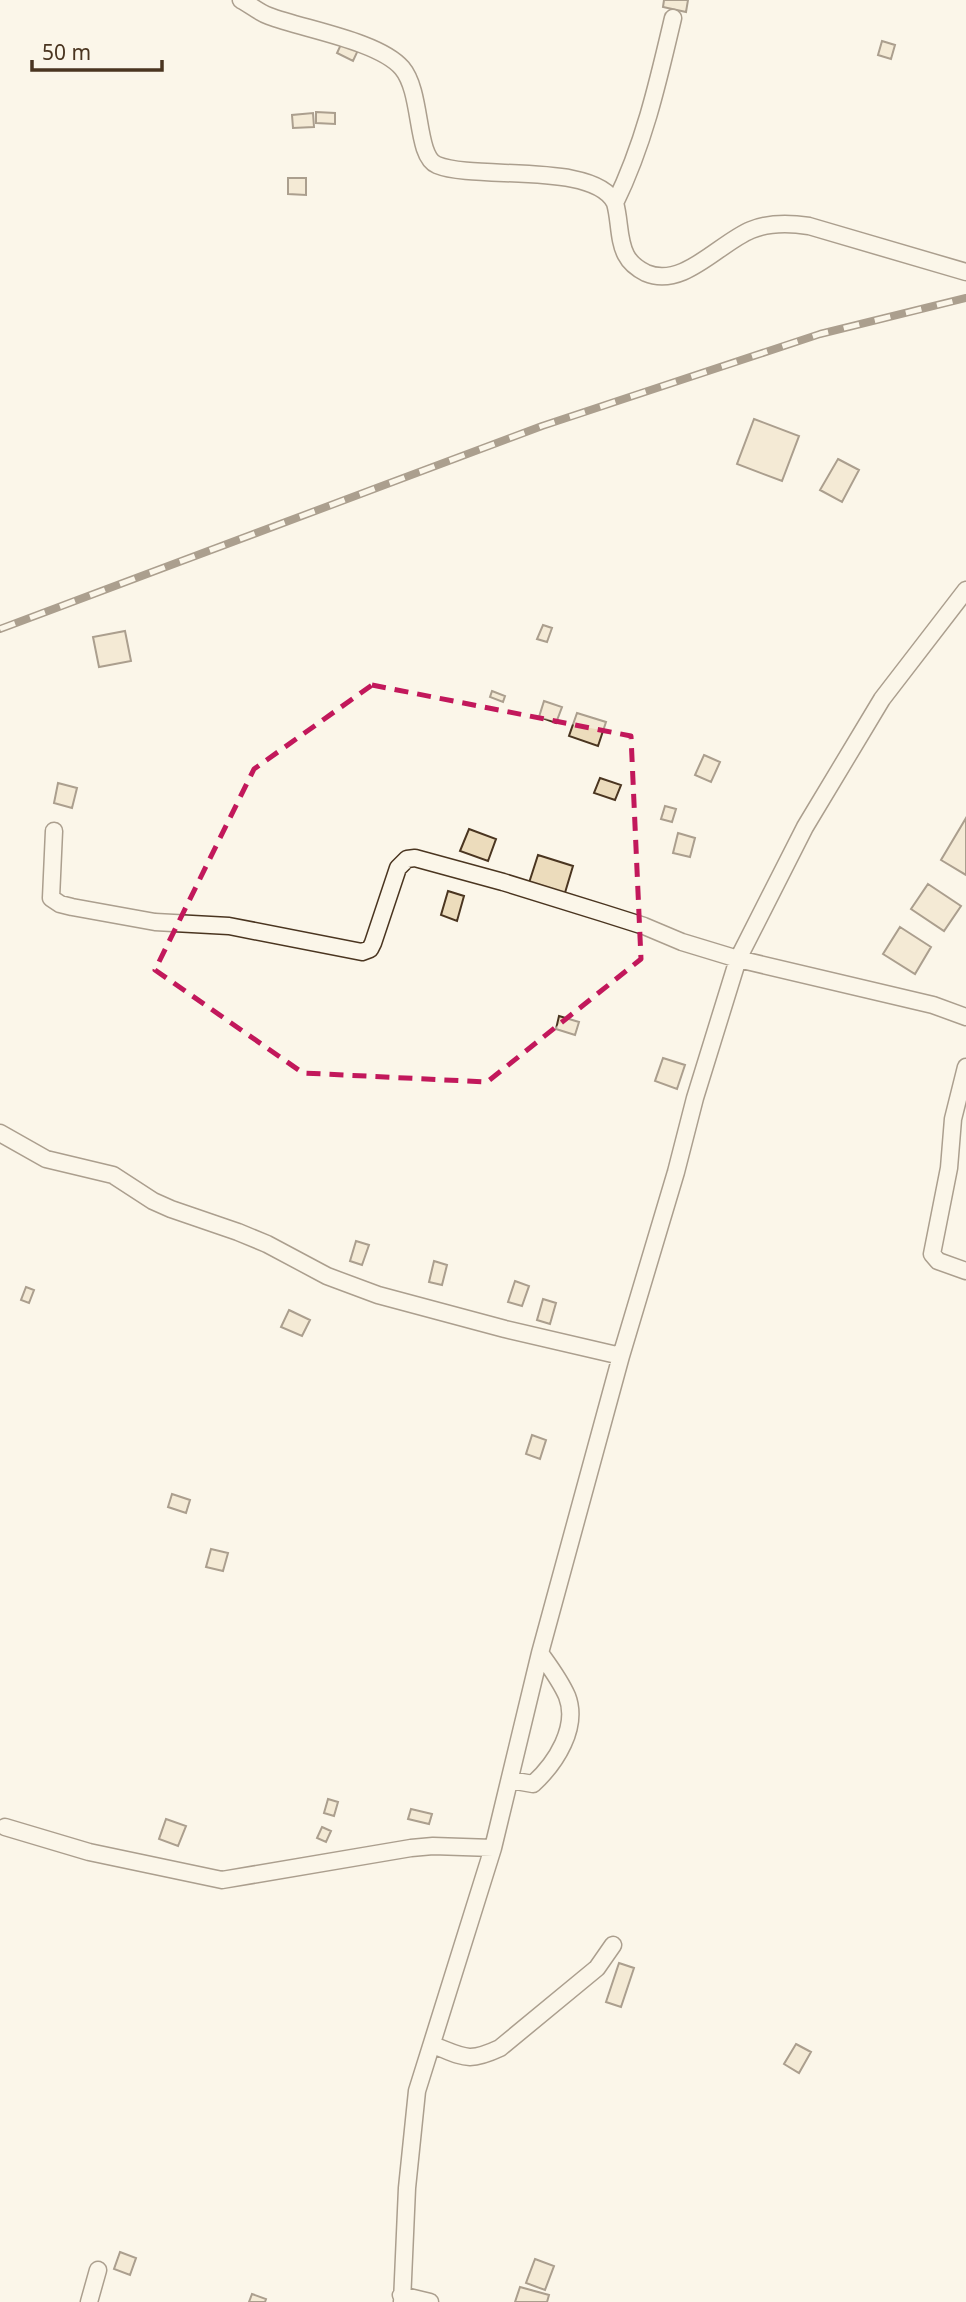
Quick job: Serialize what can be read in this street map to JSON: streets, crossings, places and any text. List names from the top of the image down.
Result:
{
  "scale_bar": "50 m"
}
